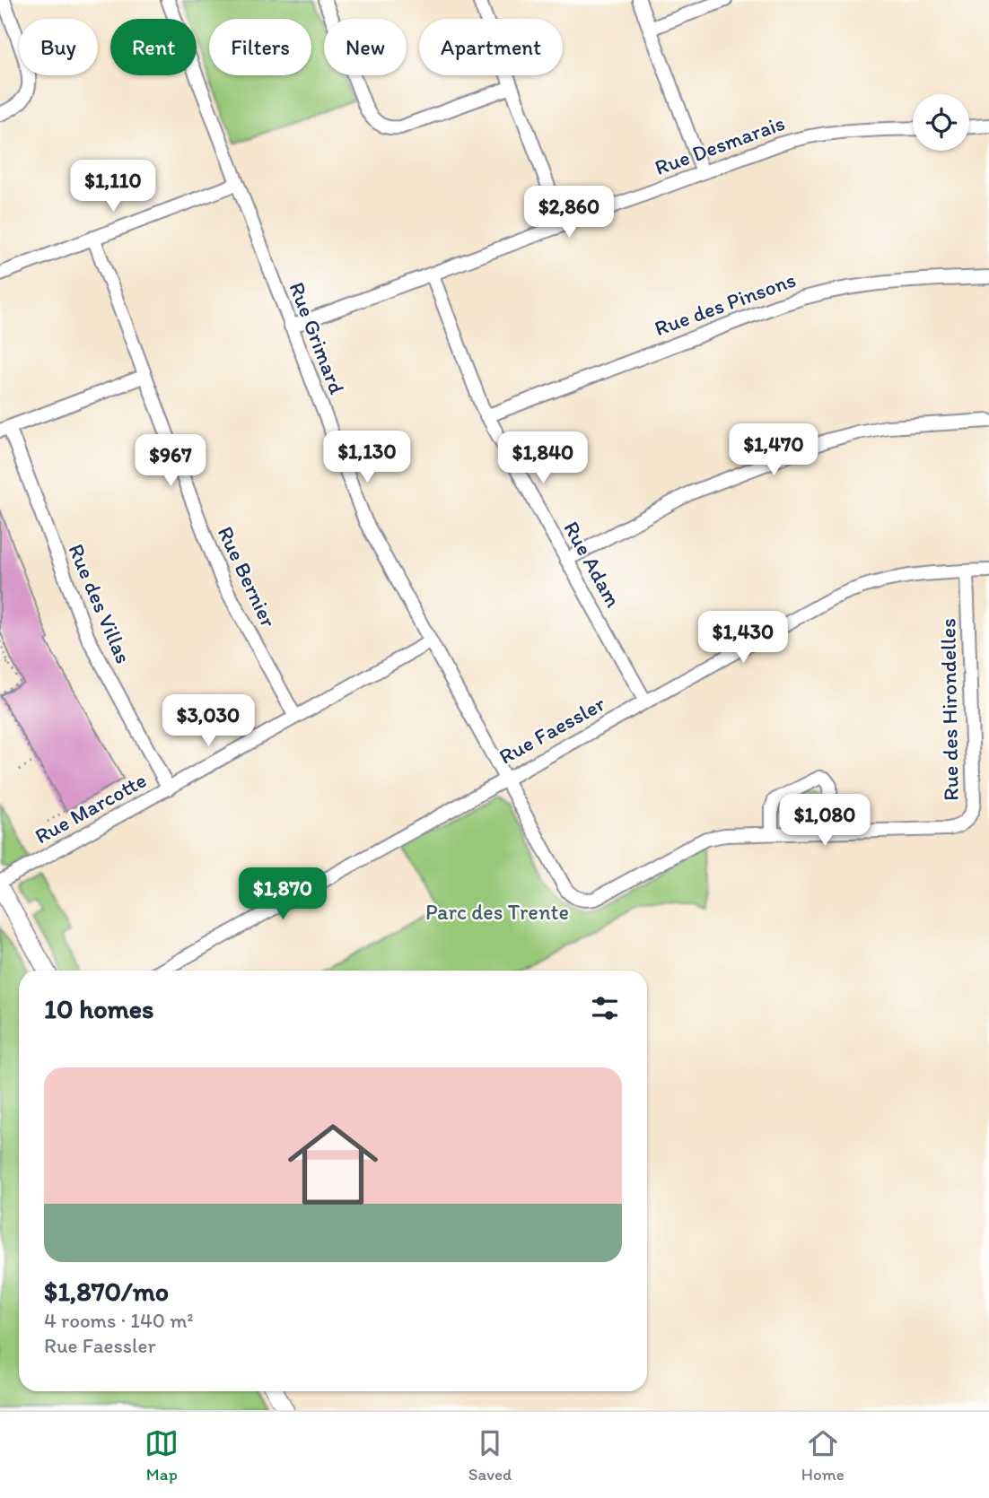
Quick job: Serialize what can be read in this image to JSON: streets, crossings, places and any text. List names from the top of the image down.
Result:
{
  "streets": {
    "street": [
      "Rue Desmarais",
      "Rue des Pinsons",
      "Rue Grimard",
      "Rue Adam",
      "Rue Bernier",
      "Rue des Villas",
      "Rue des Hirondelles",
      "Rue Faessler",
      "Rue Marcotte"
    ]
  },
  "crossings": [
    ["Rue Desmarais", "Rue Grimard"],
    ["Rue Desmarais", "Rue Adam"],
    ["Rue des Pinsons", "Rue Adam"],
    ["Rue Grimard", "Rue des Hirondelles"],
    ["Rue Grimard", "Rue Faessler"],
    ["Rue Grimard", "Rue Marcotte"],
    ["Rue Adam", "Rue Faessler"],
    ["Rue Bernier", "Rue Marcotte"],
    ["Rue des Villas", "Rue Marcotte"],
    ["Rue des Hirondelles", "Rue Faessler"]
  ],
  "parks": ["Parc des Trente"],
  "page": {
    "chip": [
      "Buy",
      "Rent",
      "Filters",
      "New",
      "Apartment"
    ],
    "price": [
      "$1,110",
      "$2,860",
      "$1,470",
      "$1,130",
      "$1,840",
      "$967",
      "$1,430",
      "$3,030",
      "$1,080",
      "$1,870"
    ],
    "heading": "10 homes",
    "list": [
      {
        "name": "$1,870/mo",
        "note": "4 rooms · 140 m² · Rue Faessler"
      }
    ],
    "tabs": ["Map", "Saved", "Home"]
  }
}
